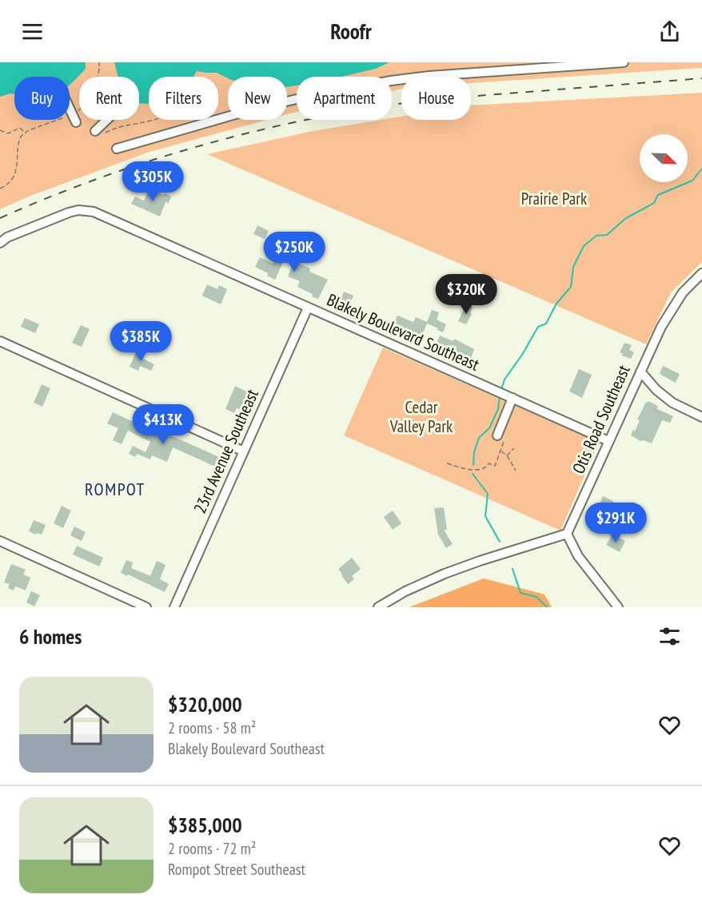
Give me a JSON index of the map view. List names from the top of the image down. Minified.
{"streets":{"street":["Blakely Boulevard Southeast","Otis Road Southeast","23rd Avenue Southeast"]},"crossings":[["Blakely Boulevard Southeast","Otis Road Southeast"],["Blakely Boulevard Southeast","23rd Avenue Southeast"]],"districts":["ROMPOT"],"parks":["Prairie Park","Cedar Valley Park"],"north":"bottom right","page":{"header":"Roofr","chip":["Buy","Rent","Filters","New","Apartment","House"],"price":["$305K","$250K","$320K","$385K","$413K","$291K"],"heading":"6 homes","list":[{"name":"$320,000","note":"2 rooms · 58 m² · Blakely Boulevard Southeast"},{"name":"$385,000","note":"2 rooms · 72 m² · Rompot Street Southeast"}]}}
